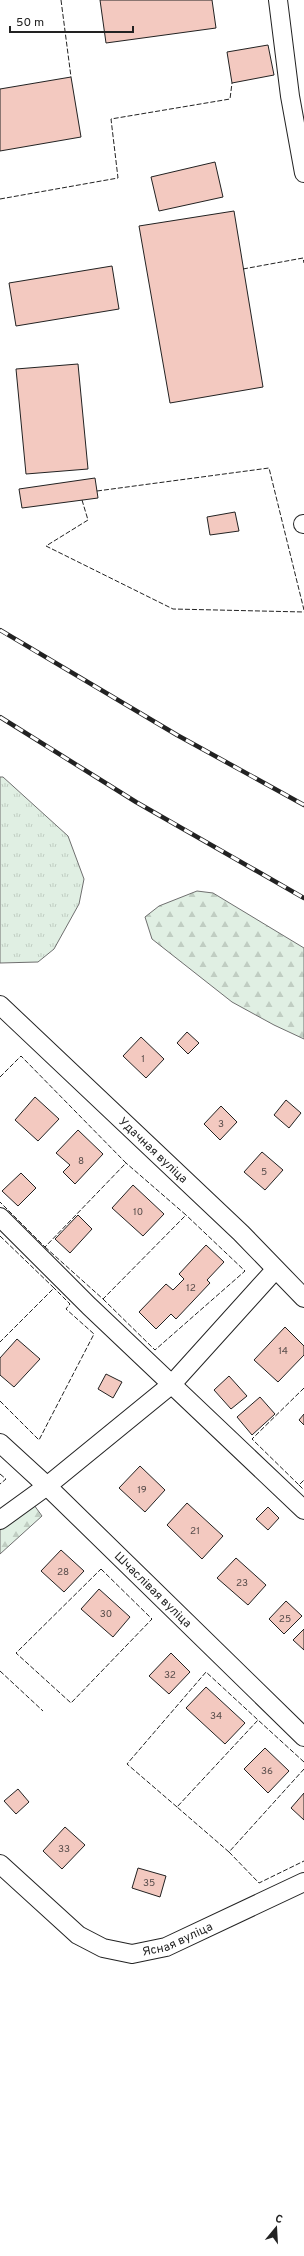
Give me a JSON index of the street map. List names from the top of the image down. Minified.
{"streets":{"street":["Удачная вуліца","Шчаслівая вуліца","Ясная вуліца"]},"house_numbers":["1","3","8","5","10","12","14","19","21","28","23","30","25","32","34","36","33","35"],"scale_bar":"50 m","north":"top"}
